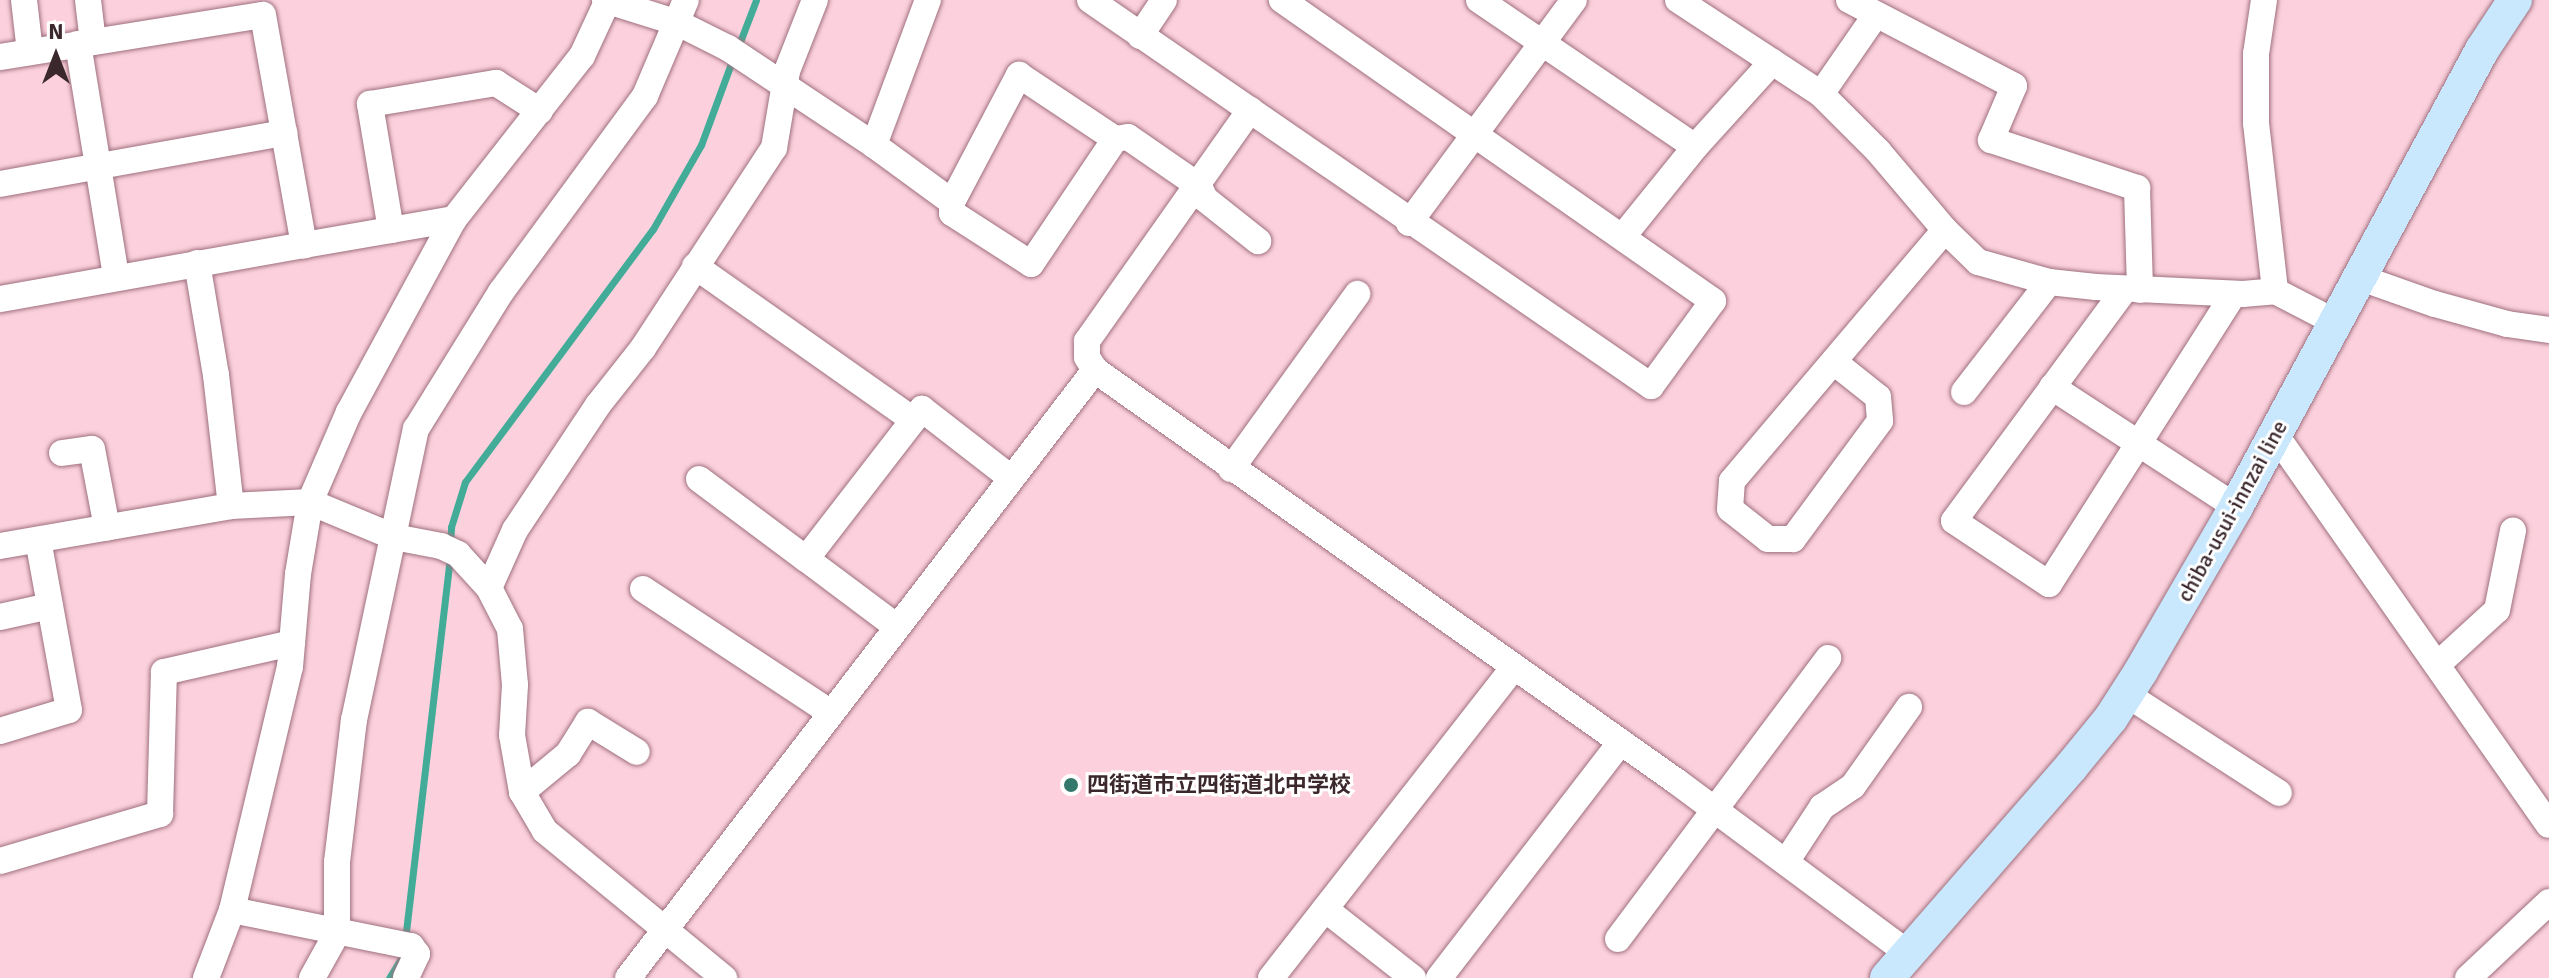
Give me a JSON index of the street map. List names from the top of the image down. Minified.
{"streets":{"main road":["chiba-usui-innzai line"]},"places":["四街道市立四街道北中学校"],"north":"top"}
